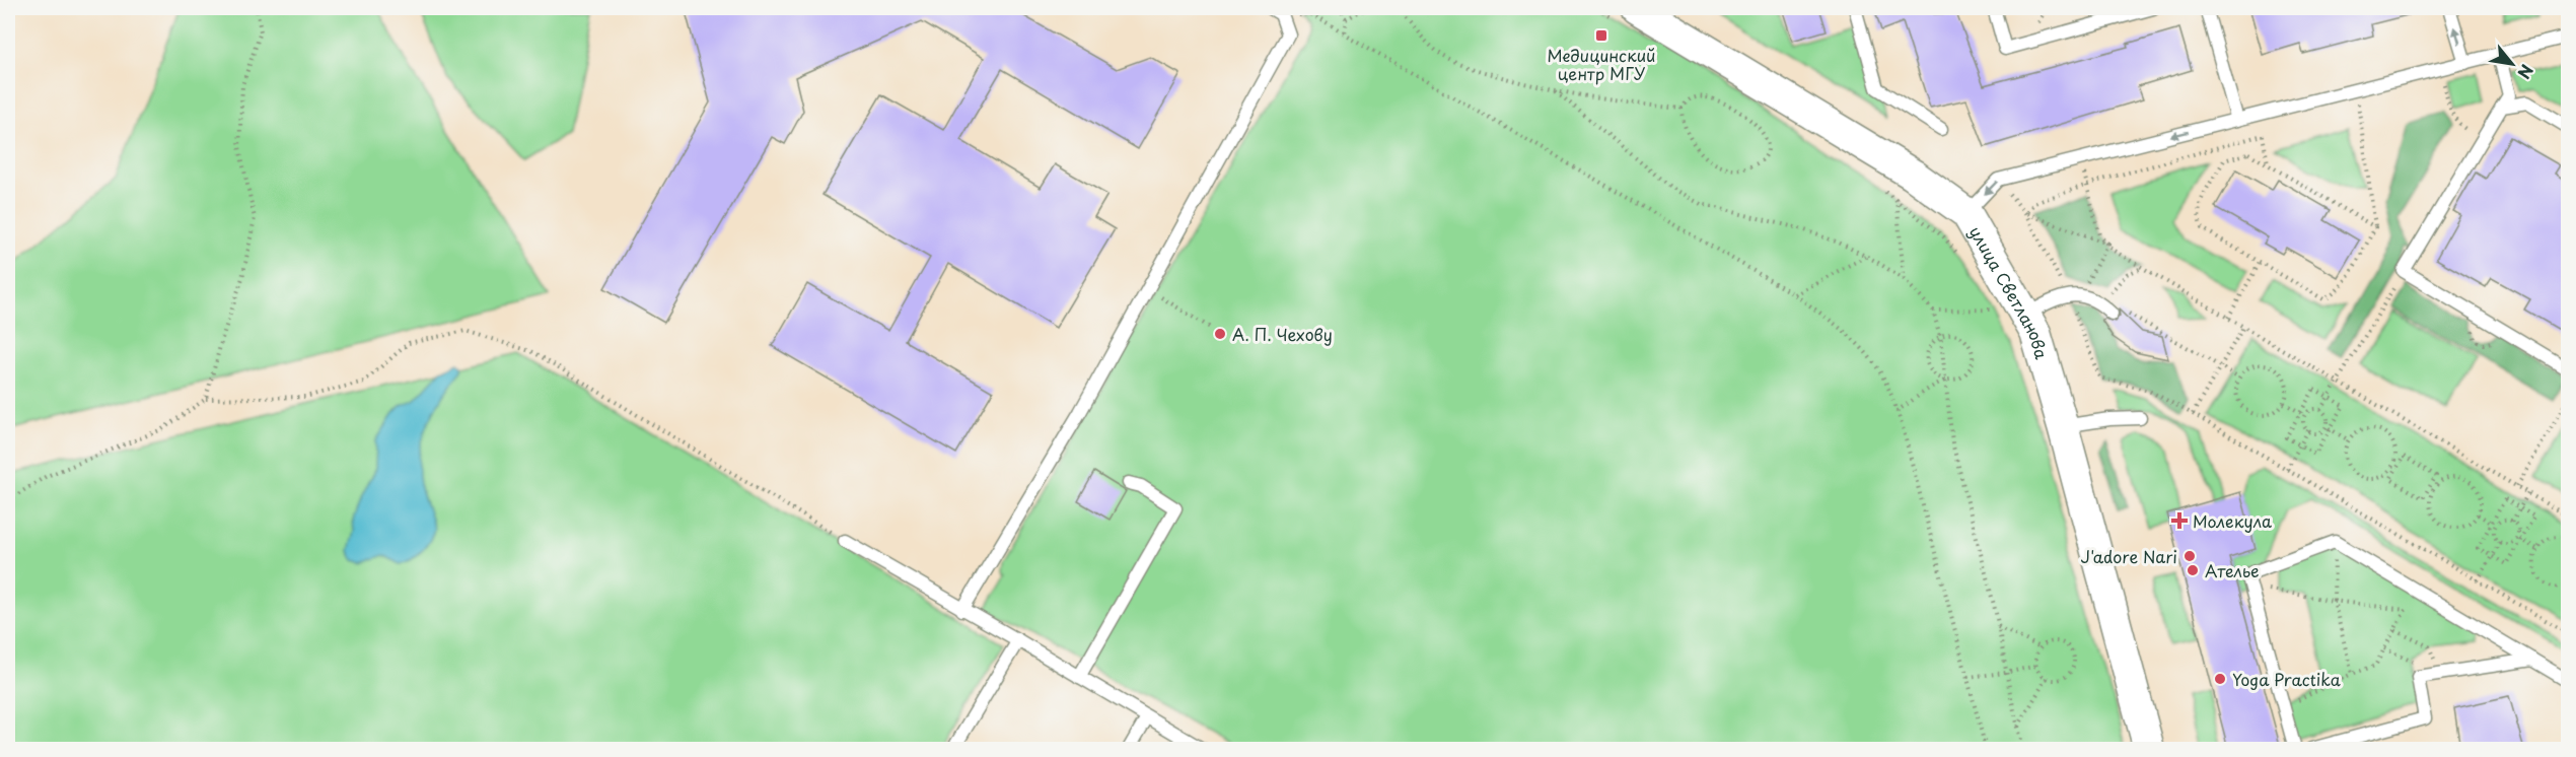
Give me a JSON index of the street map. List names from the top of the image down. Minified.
{"streets":{"street":["улица Светланова"]},"places":{"transit":["Медицинский центр МГУ"],"other":["А. П. Чехову","J'adore Nari","Ателье","Yoga Practika"],"health":["Молекула"]},"north":"bottom right"}
